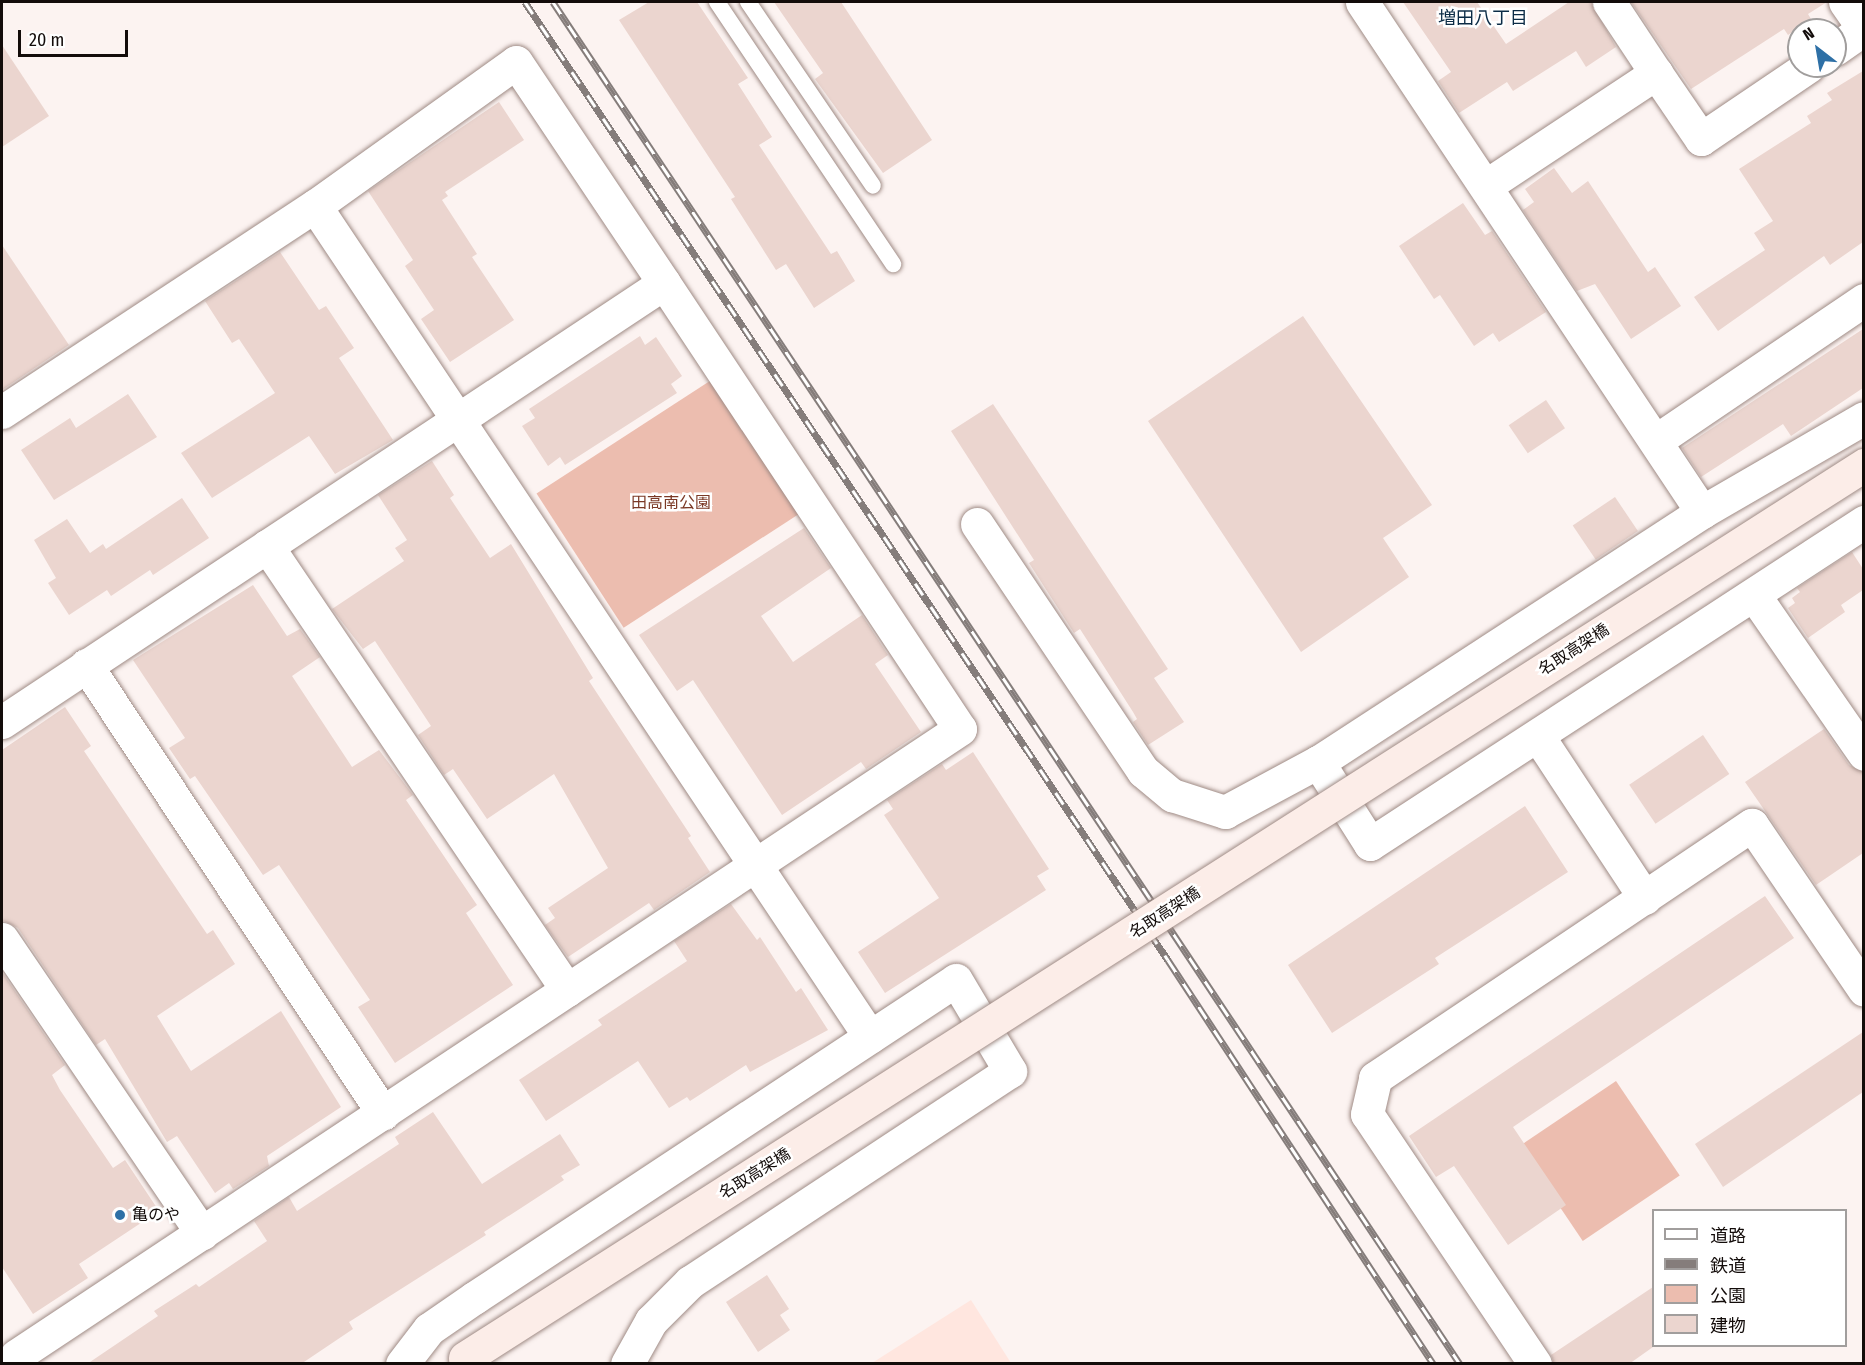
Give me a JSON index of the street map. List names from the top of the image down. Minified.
{"streets":{"main road":["名取高架橋"]},"districts":["増田八丁目"],"parks":["田高南公園"],"places":["亀のや"],"legend":["道路","鉄道","公園","建物"],"scale_bar":"20 m","north":"top left"}
